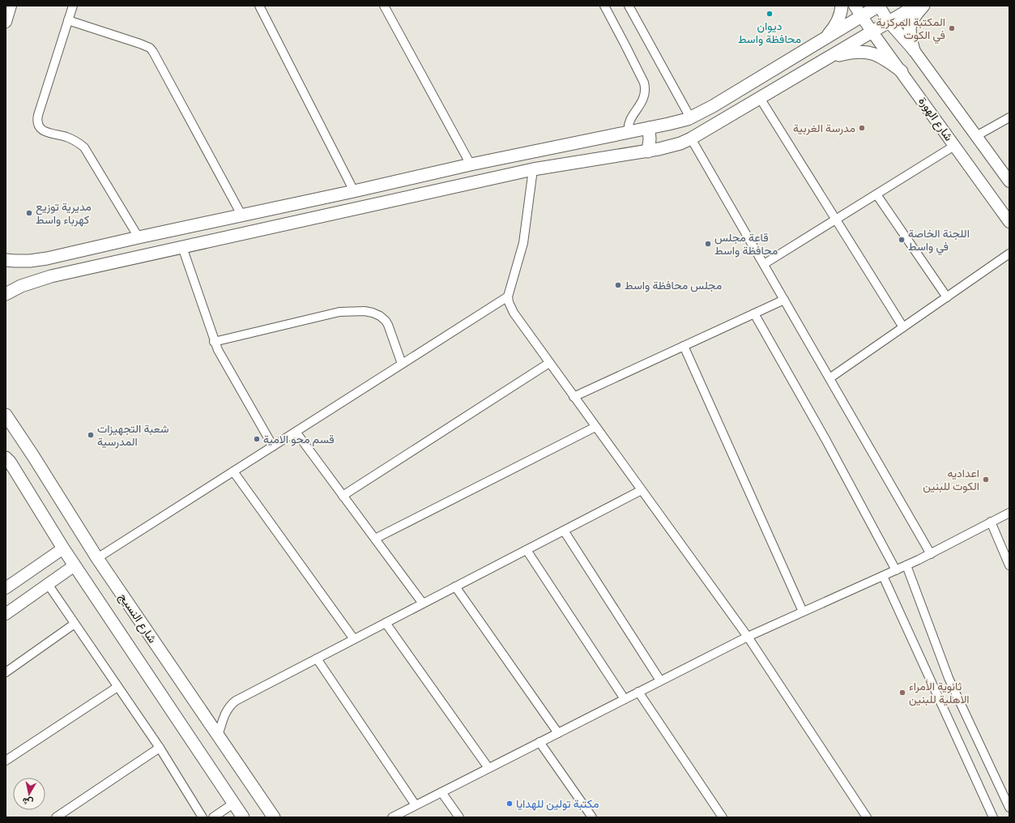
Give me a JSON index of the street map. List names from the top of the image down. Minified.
{"streets":{"main road":["شارع الهورة","شارع النسيج"]},"places":["ديوان محافظة واسط","المكتبة المركزية في الكوت","مدرسة الغربية","مديرية توزيع كهرباء واسط","اللجنة الخاصة في واسط","قاعة مجلس محافظة واسط","مجلس محافظة واسط","شعبة التجهيزات المدرسية","قسم محو الامية","اعداديه الكوت للبنين","ثانوية الأمراء الاهلية للبنين","مكتبة تولين للهدايا"],"north":"bottom"}
